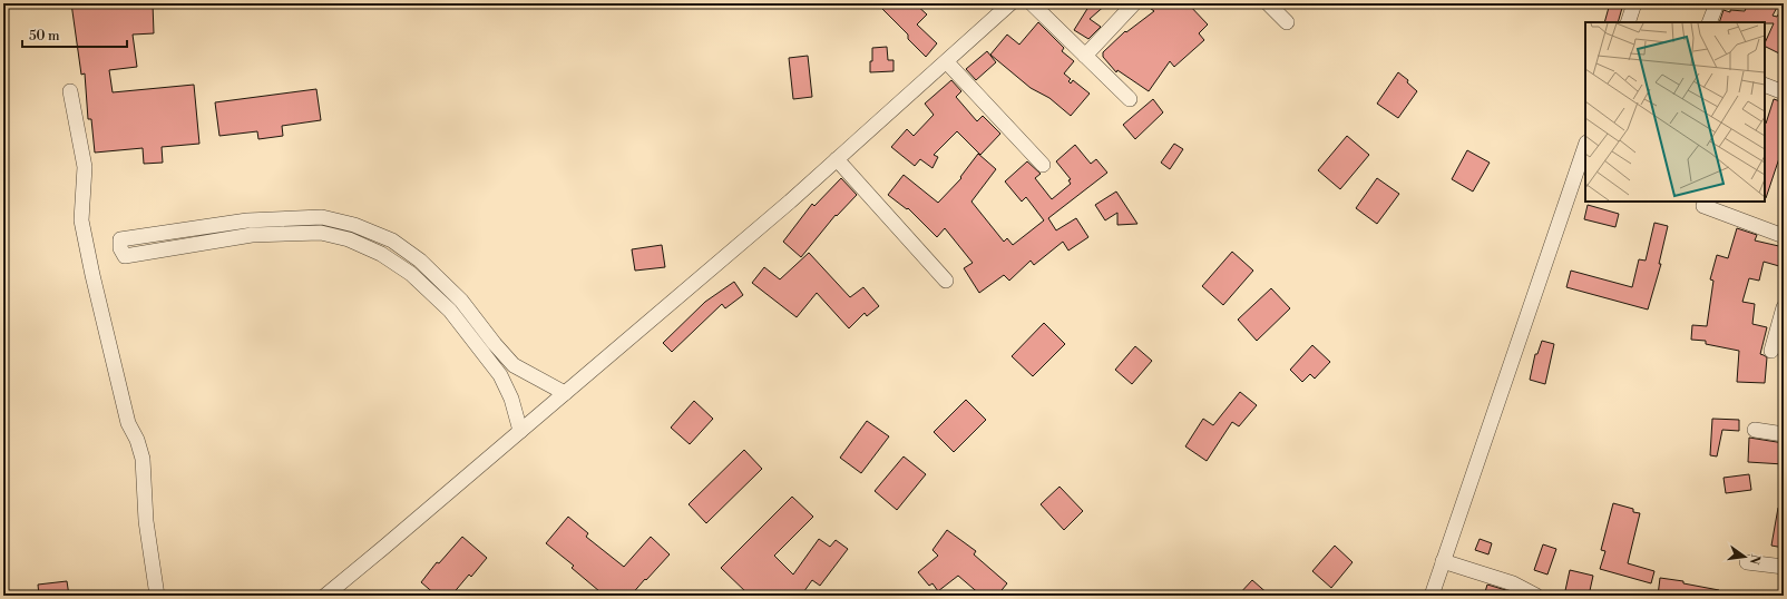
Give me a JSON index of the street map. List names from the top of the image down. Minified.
{"scale_bar":"50 m","north":"right"}
